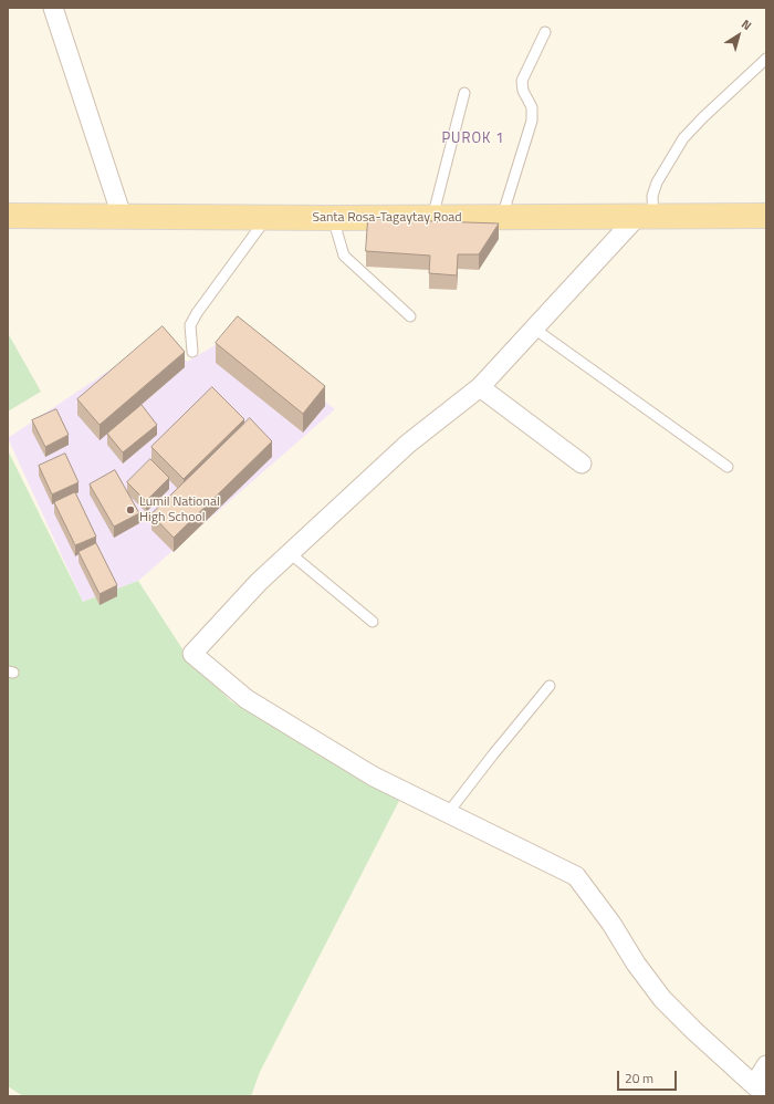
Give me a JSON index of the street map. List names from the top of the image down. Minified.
{"streets":{"main road":["Santa Rosa-Tagaytay Road"]},"districts":["PUROK 1"],"places":["Lumil National High School"],"scale_bar":"20 m","north":"top right"}
